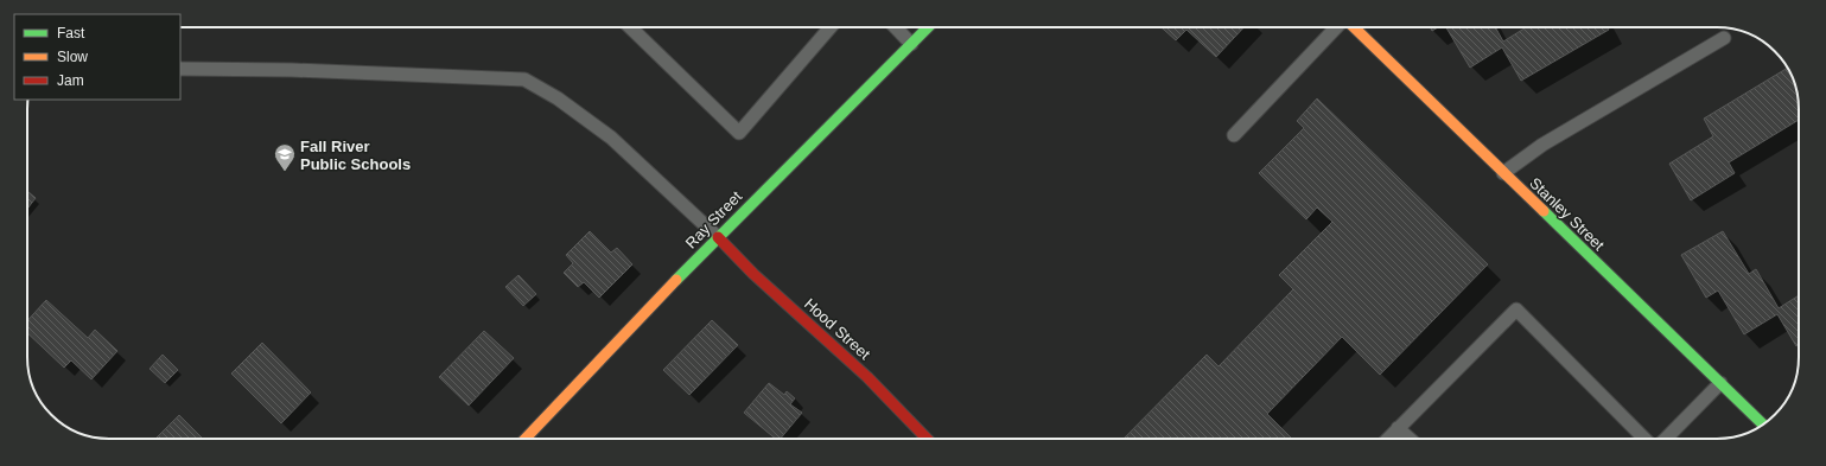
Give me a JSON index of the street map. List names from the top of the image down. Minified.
{"streets":{"street":["Stanley Street","Ray Street","Hood Street"]},"crossings":[["Ray Street","Hood Street"]],"places":{"school or university":["Fall River Public Schools"]},"legend":["Fast","Slow","Jam"]}
